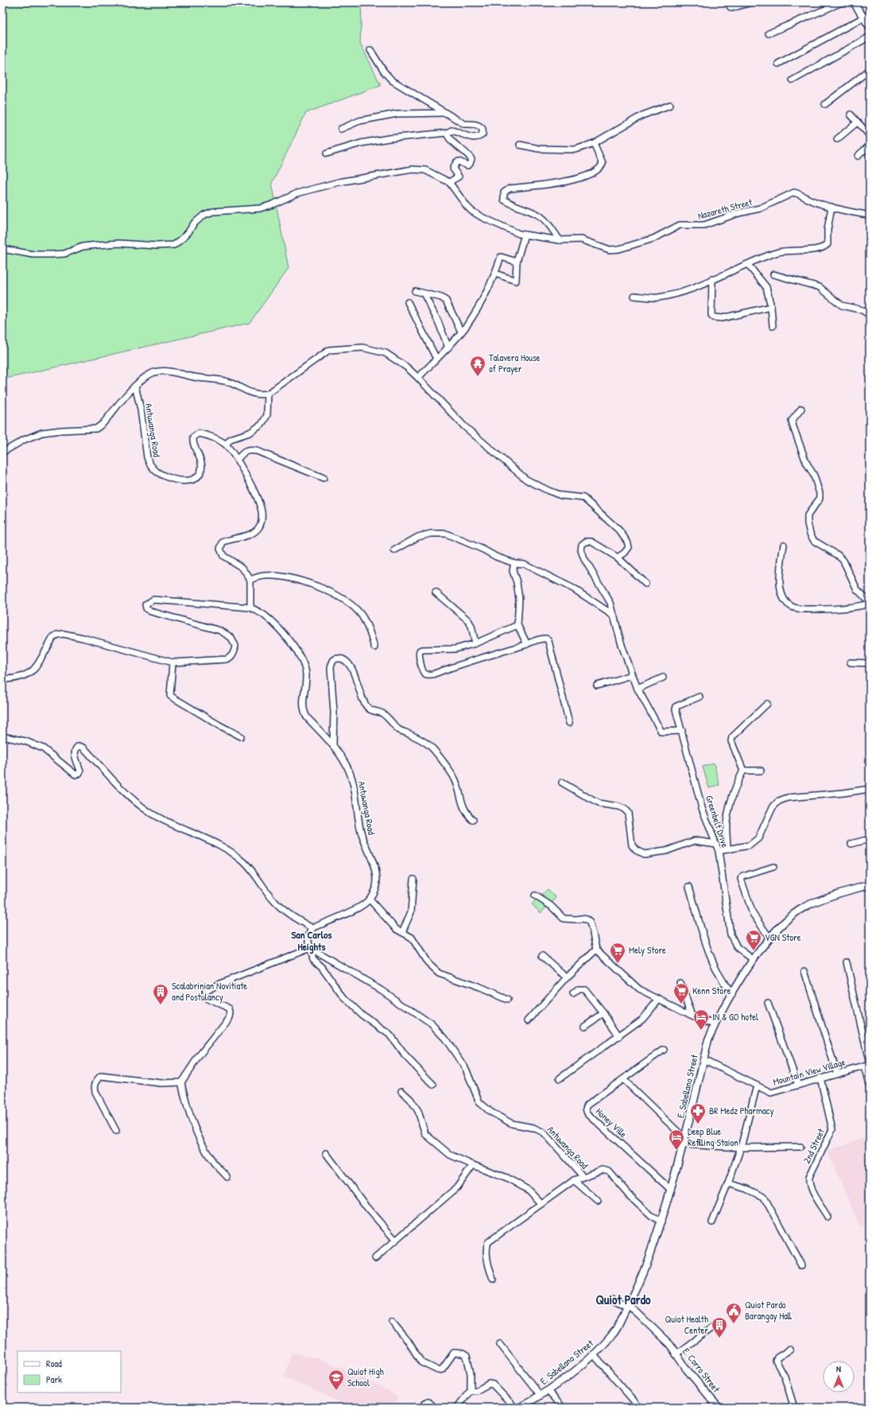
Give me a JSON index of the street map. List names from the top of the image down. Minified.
{"streets":{"street":["Nazareth Street","Antuwanga Road","Greenbelt Drive","Mountain View Village","E. Sabellano Street","Honey Ville","2nd Street","E. Corro Street"]},"crossings":[["Antuwanga Road","E. Sabellano Street"],["Greenbelt Drive","E. Sabellano Street"],["Mountain View Village","E. Sabellano Street"],["Mountain View Village","2nd Street"],["E. Sabellano Street","Honey Ville"],["E. Sabellano Street","E. Corro Street"]],"districts":["San Carlos Heights","Quiot Pardo"],"places":{"temple":["Talavera House of Prayer"],"supermarket":["VGN Store","Mely Store","Kenn Store"],"building":["Scalabrinian Novitiate and Postulancy","Quiot Health Center"],"hotel":["IN & GO hotel","Deep Blue Refilling Staion"],"pharmacy":["BR Medz Pharmacy"],"public building":["Quiot Pardo Barangay Hall"],"school or university":["Quiot High School"]},"legend":["Road","Park"],"north":"top"}
